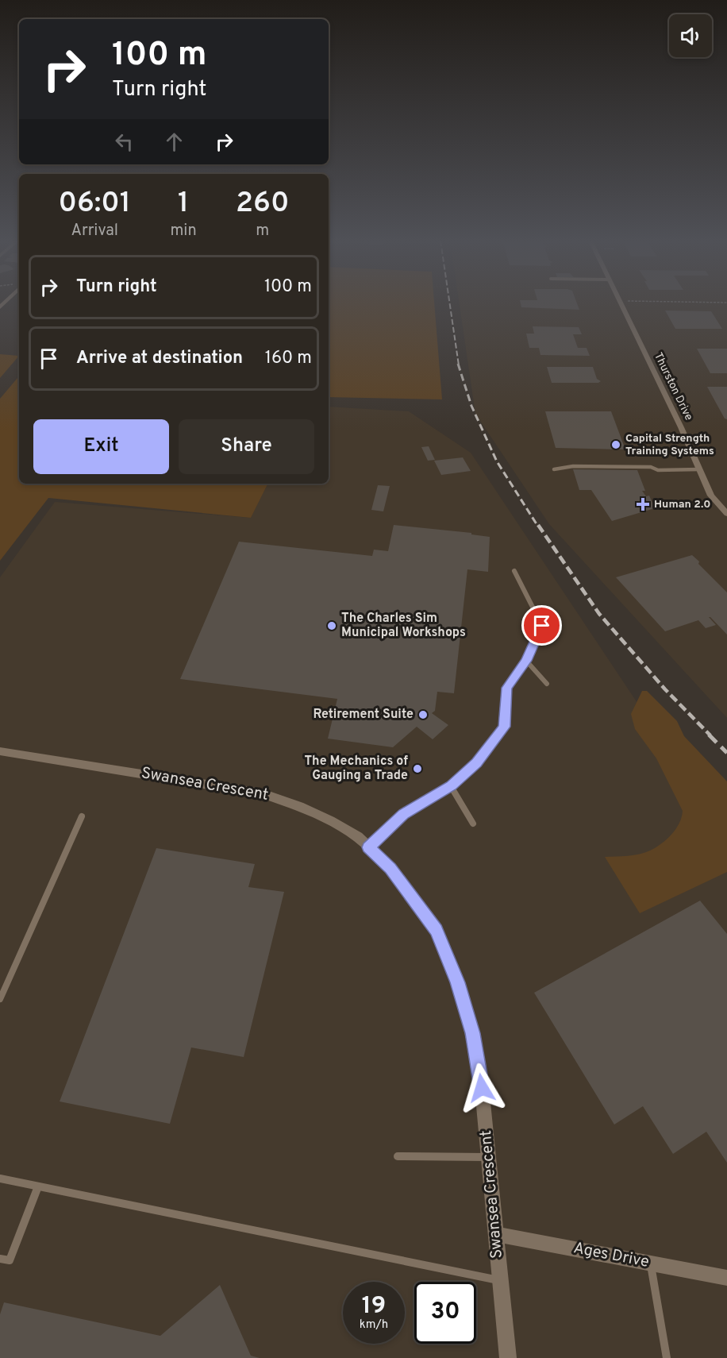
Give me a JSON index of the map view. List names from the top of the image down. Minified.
{"streets":{"street":["Thurston Drive","Swansea Crescent","Ages Drive"]},"crossings":[["Swansea Crescent","Ages Drive"]],"places":{"other":["Capital Strength Training Systems","The Charles Sim Municipal Workshops","Retirement Suite","The Mechanics of Gauging a Trade"],"health":["Human 2.0"]},"page":{"turn":["100 m","Turn right"],"eta":["06:01","Arrival","1","min","260","m"],"list":[{"name":"Turn right","value":"100 m"},{"name":"Arrive at destination","value":"160 m"}],"buttons":["Exit","Share"],"speed":"19 km/h","limit":"30"}}
